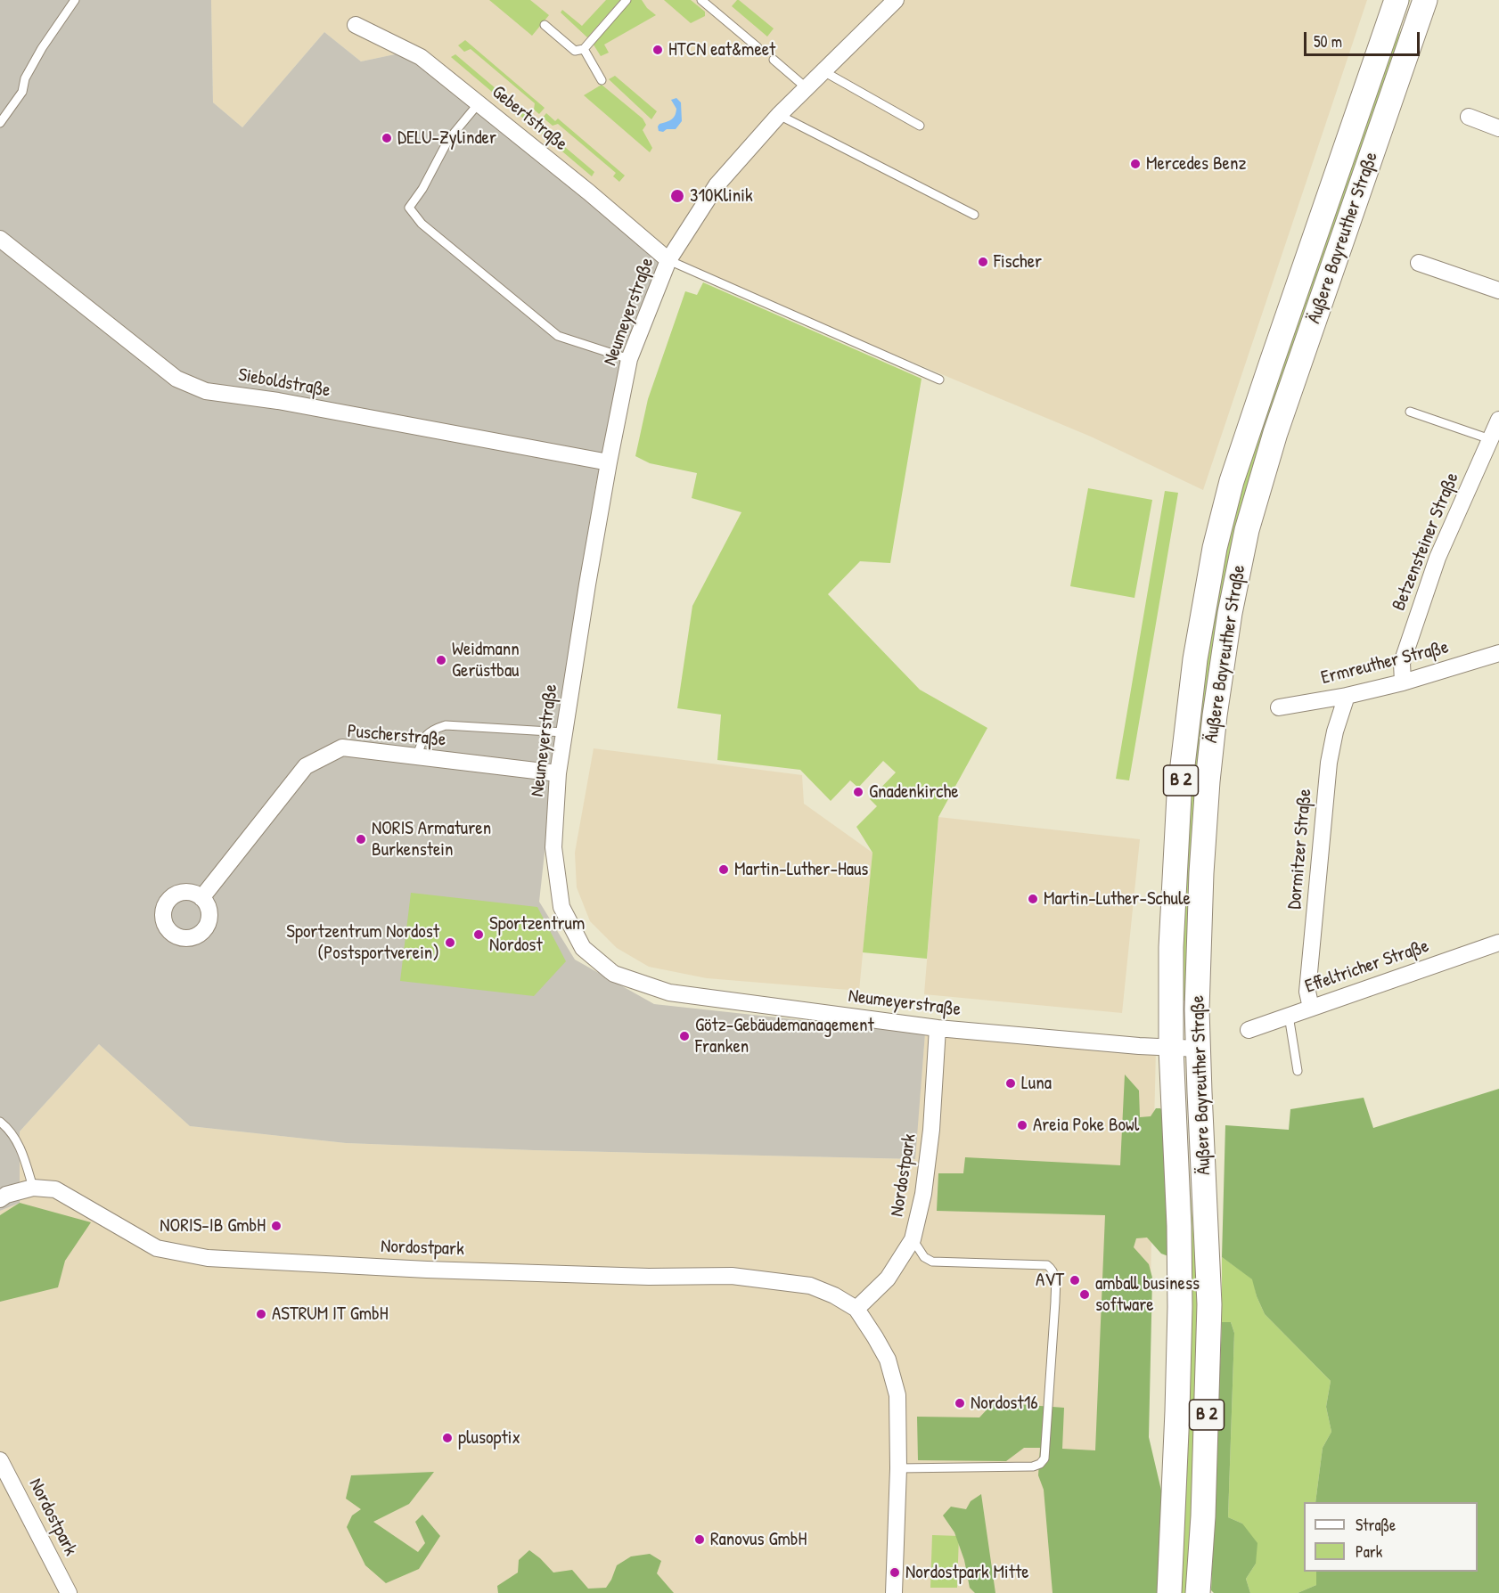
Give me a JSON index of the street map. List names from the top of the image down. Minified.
{"streets":{"main road":["Äußere Bayreuther Straße","B 2"],"street":["Gebertstraße","Neumeyerstraße","Sieboldstraße","Betzensteiner Straße","Ermreuther Straße","Puscherstraße","Dormitzer Straße","Effeltricher Straße","Nordostpark"]},"crossings":[["Gebertstraße","Neumeyerstraße"],["Äußere Bayreuther Straße","Neumeyerstraße"],["Neumeyerstraße","Sieboldstraße"],["Neumeyerstraße","Puscherstraße"],["Neumeyerstraße","Nordostpark"],["Betzensteiner Straße","Ermreuther Straße"],["Ermreuther Straße","Dormitzer Straße"],["Dormitzer Straße","Effeltricher Straße"]],"places":["HTCN eat&meet","DELU-Zylinder","Mercedes Benz","310Klinik","Fischer","Weidmann Gerüstbau","Gnadenkirche","NORIS Armaturen Burkenstein","Martin-Luther-Haus","Martin-Luther-Schule","Sportzentrum Nordost","Sportzentrum Nordost (Postsportverein)","Götz-Gebäudemanagement Franken","Luna","Areia Poke Bowl","NORIS-IB GmbH","AVT","amball business software","ASTRUM IT GmbH","Nordost16","plusoptix","Ranovus GmbH","Nordostpark Mitte"],"legend":["Straße","Park"],"scale_bar":"50 m"}
